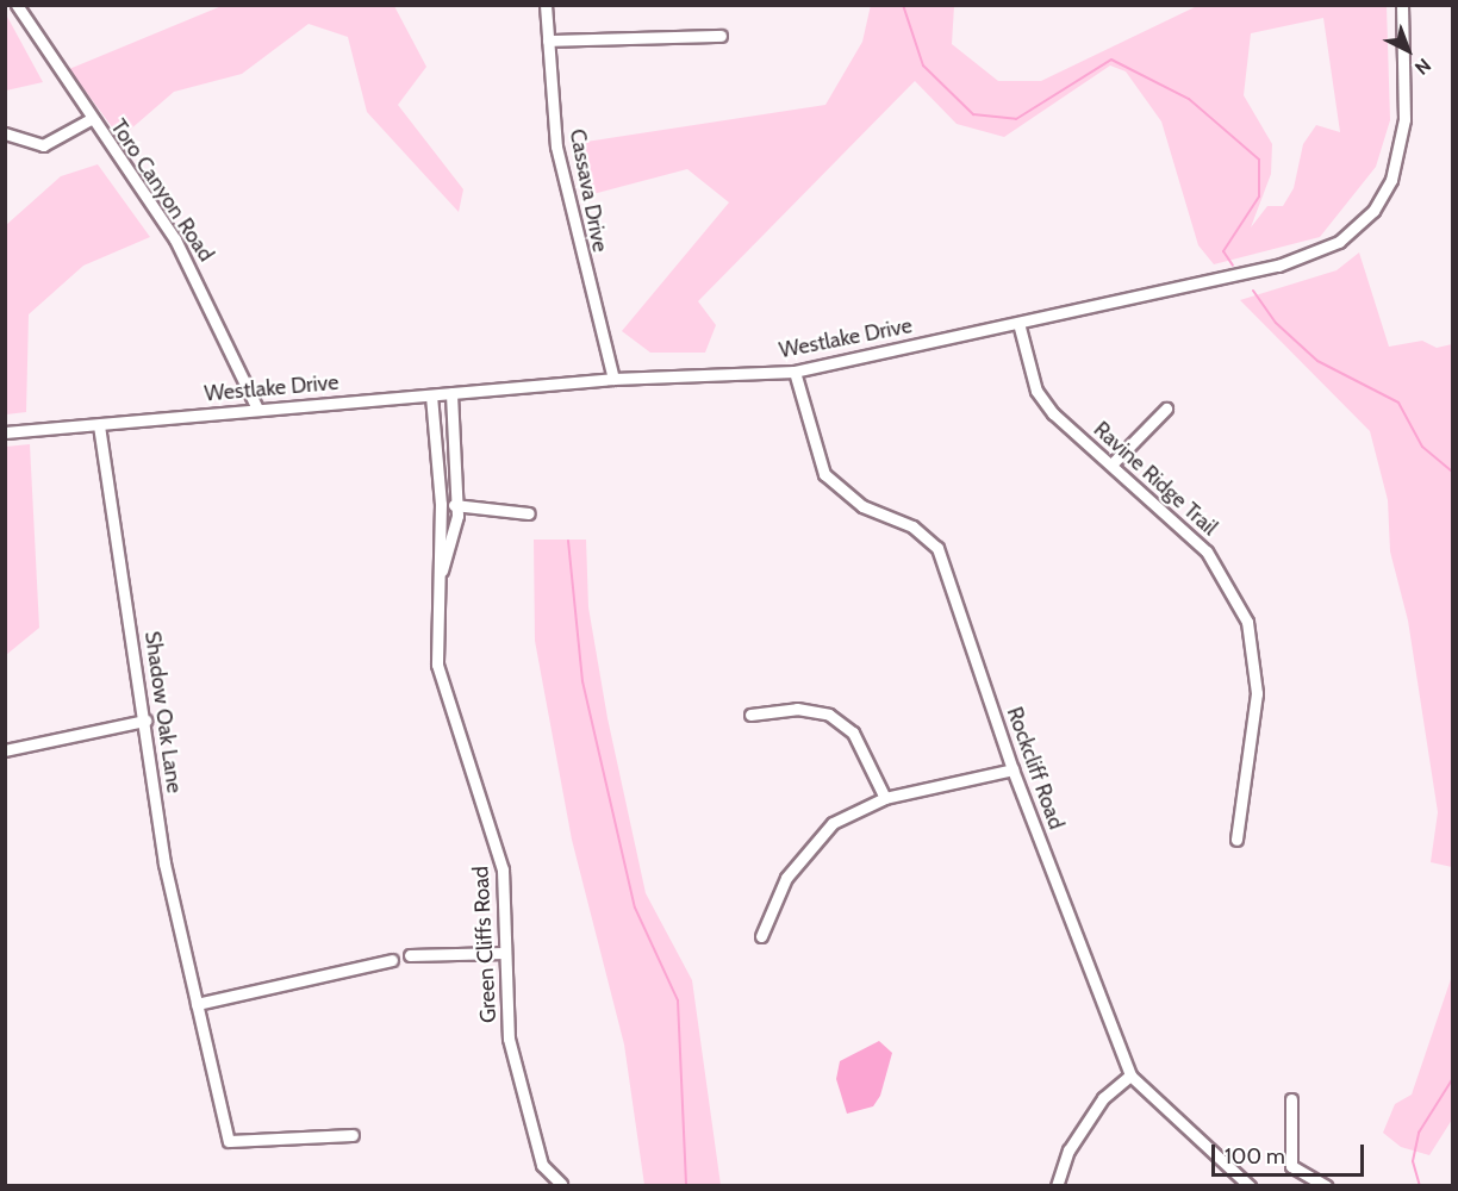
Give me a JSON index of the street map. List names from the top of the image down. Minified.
{"streets":{"street":["Toro Canyon Road","Cassava Drive","Westlake Drive","Ravine Ridge Trail","Shadow Oak Lane","Rockcliff Road","Green Cliffs Road"]},"crossings":[["Toro Canyon Road","Westlake Drive"],["Cassava Drive","Westlake Drive"],["Westlake Drive","Ravine Ridge Trail"],["Westlake Drive","Shadow Oak Lane"],["Westlake Drive","Rockcliff Road"],["Westlake Drive","Green Cliffs Road"]],"scale_bar":"100 m","north":"bottom right"}
